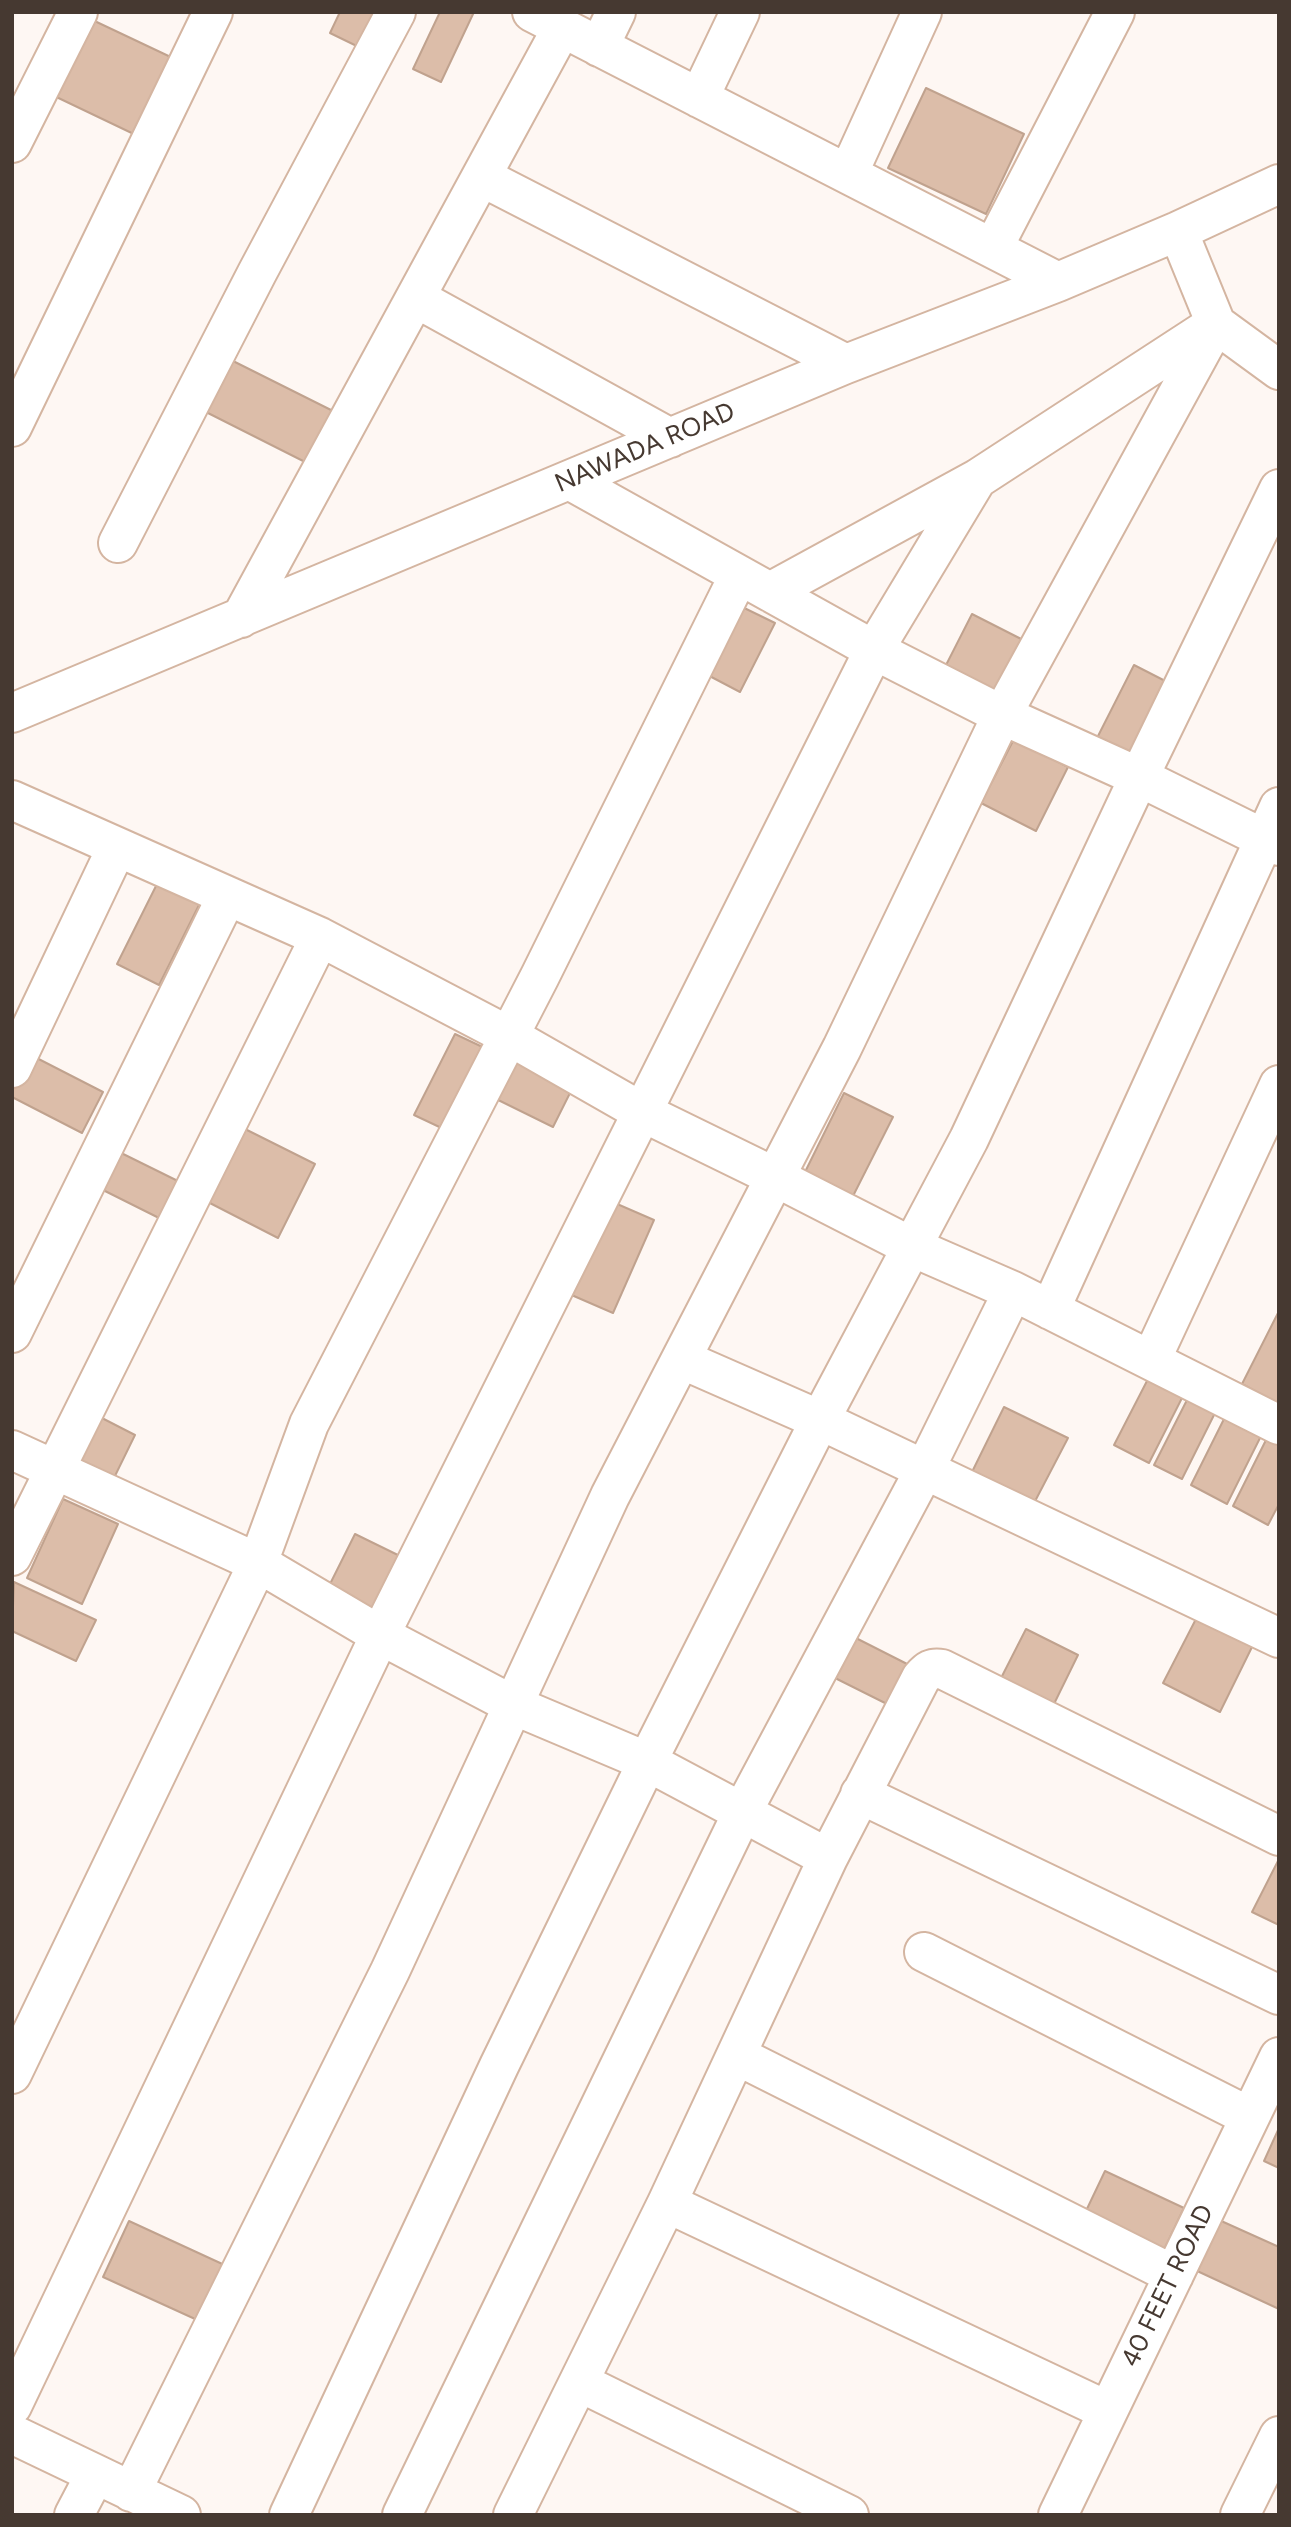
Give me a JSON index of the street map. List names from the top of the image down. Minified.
{"streets":{"street":["NAWADA ROAD","40 FEET ROAD"]}}
